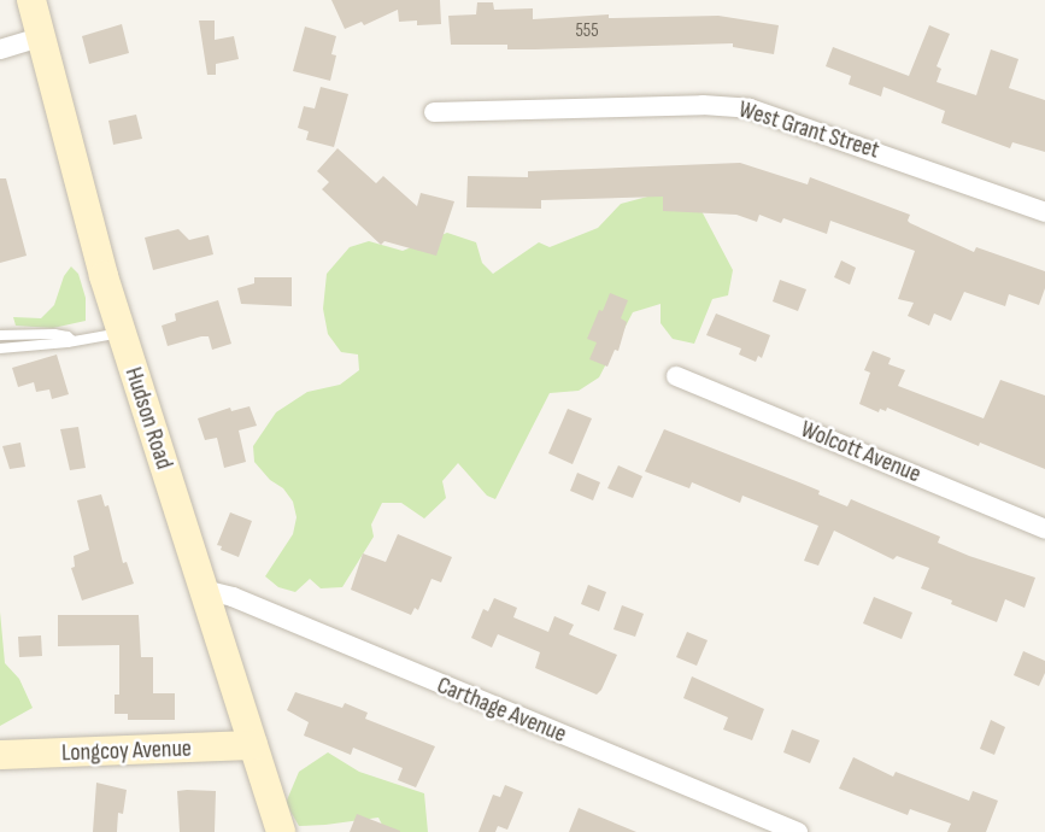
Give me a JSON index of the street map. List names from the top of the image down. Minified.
{"streets":{"street":["West Grant Street","Hudson Road","Wolcott Avenue","Carthage Avenue","Longcoy Avenue"]},"crossings":[["Hudson Road","Carthage Avenue"],["Hudson Road","Longcoy Avenue"]],"house_numbers":["555"]}
